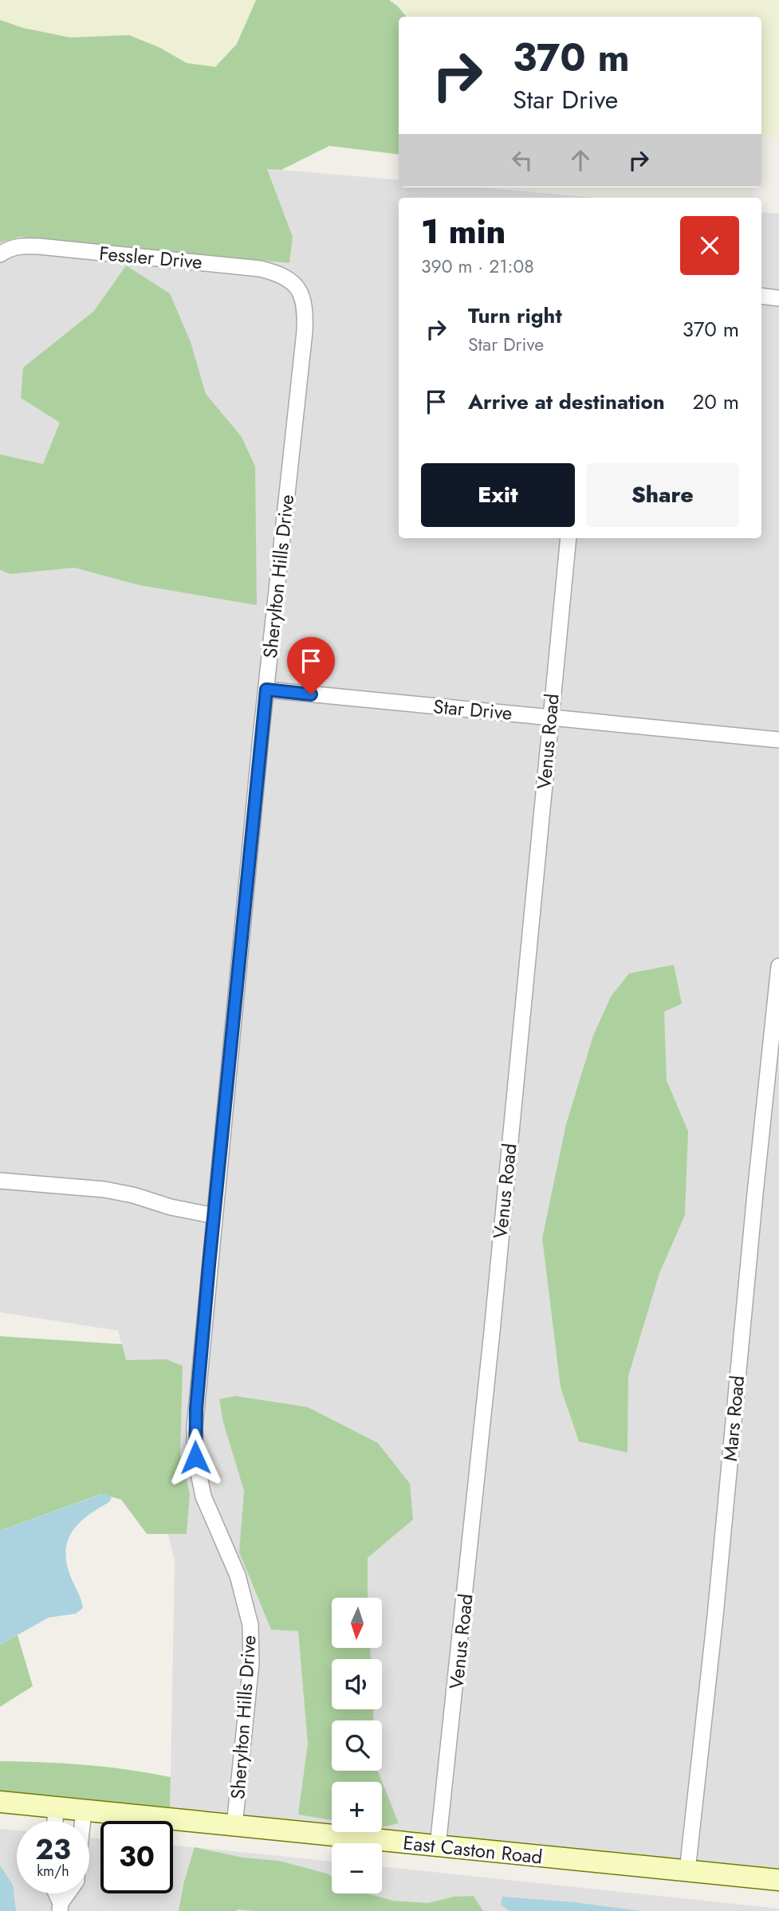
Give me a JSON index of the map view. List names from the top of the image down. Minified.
{"streets":{"street":["Fessler Drive","Sherylton Hills Drive","Star Drive","Venus Road","Mars Road","East Caston Road"]},"crossings":[["Fessler Drive","Sherylton Hills Drive"],["Sherylton Hills Drive","Star Drive"],["Sherylton Hills Drive","East Caston Road"],["Star Drive","Venus Road"],["Venus Road","East Caston Road"],["Mars Road","East Caston Road"]],"north":"bottom","page":{"turn":["370 m","Star Drive"],"heading":["1 min","390 m · 21:08"],"list":[{"name":"Turn right","note":"Star Drive","value":"370 m"},{"name":"Arrive at destination","value":"20 m"}],"buttons":["Exit","Share"],"map_buttons":["+","−"],"speed":"23 km/h","limit":"30"}}
